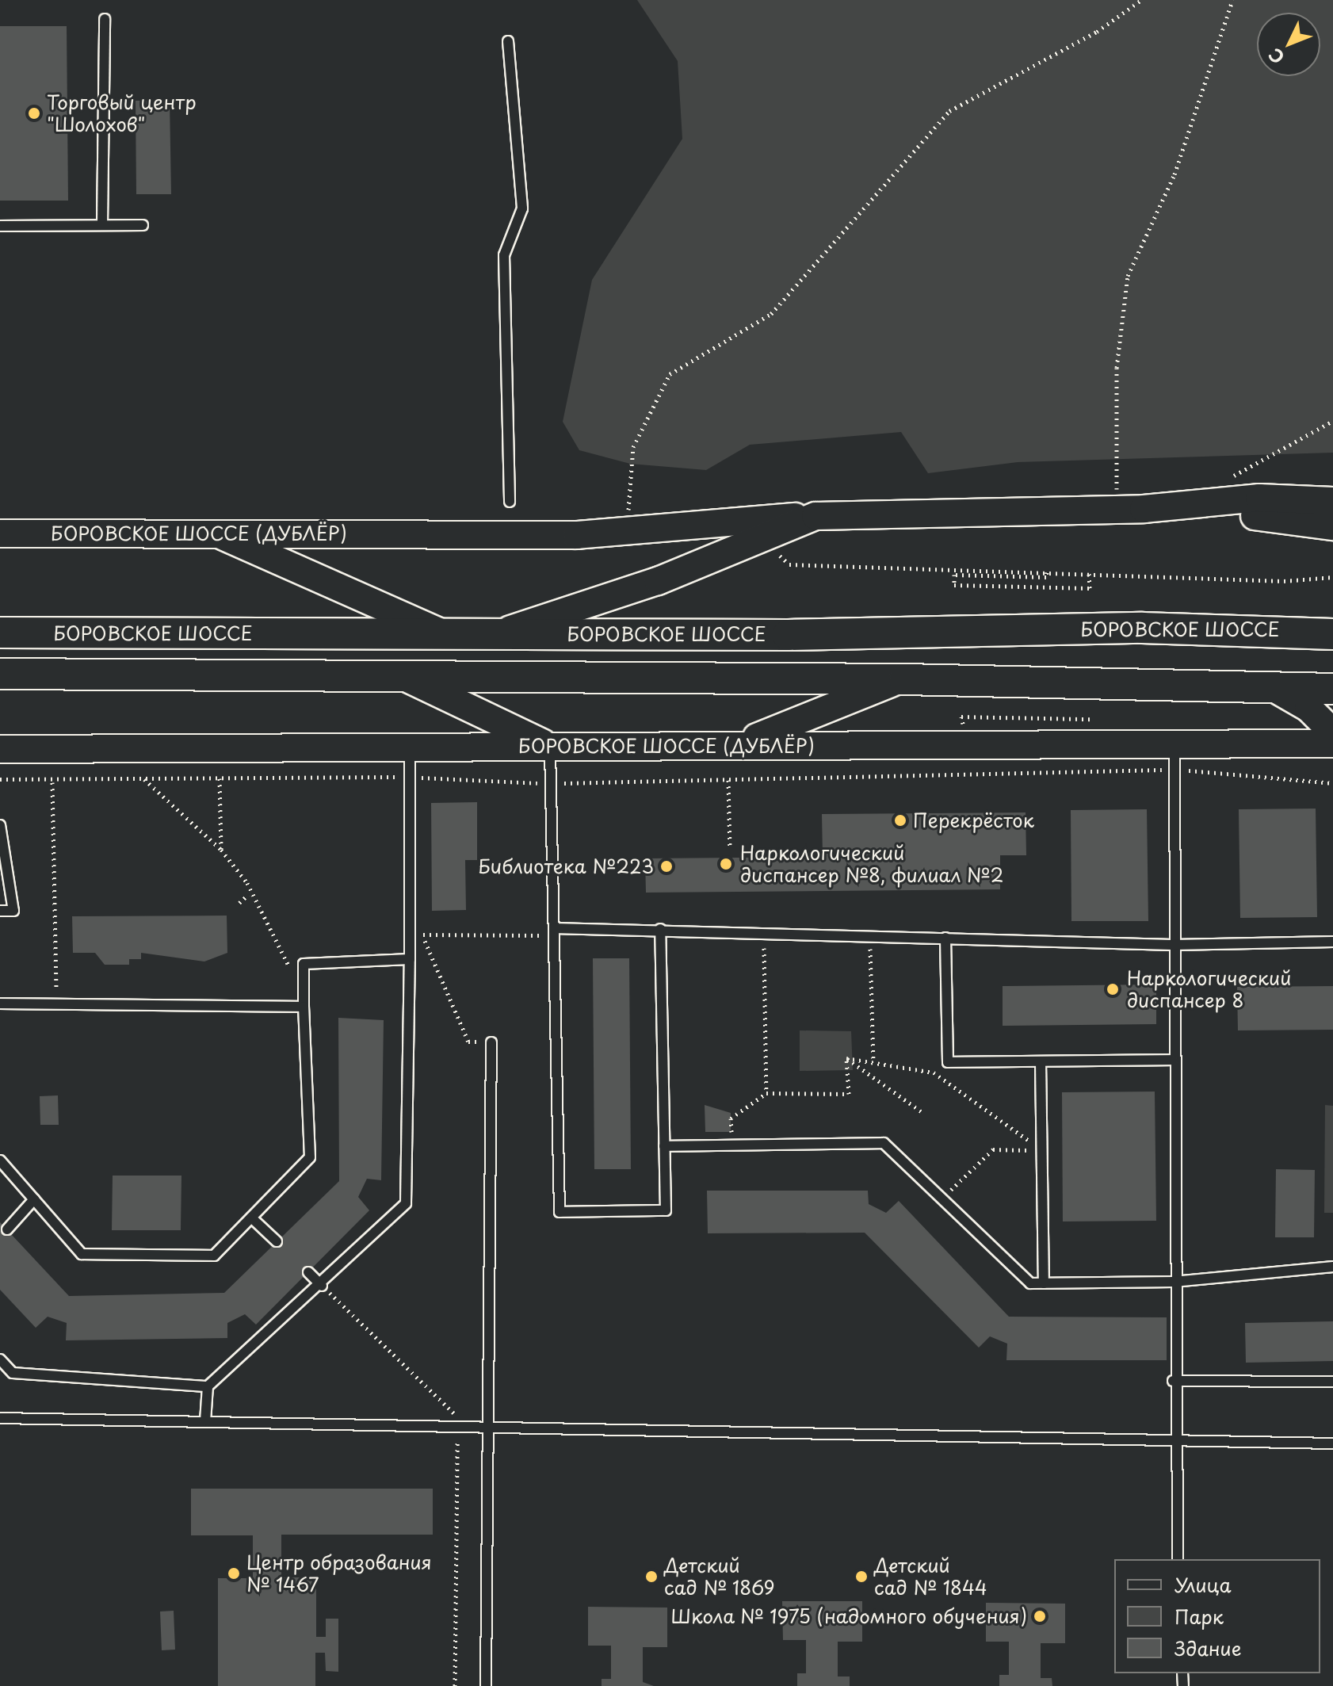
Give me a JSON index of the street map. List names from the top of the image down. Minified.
{"streets":{"main road":["БОРОВСКОЕ ШОССЕ"],"street":["БОРОВСКОЕ ШОССЕ (ДУБЛЁР)"]},"places":["Торговый центр \"Шолохов\"","Перекрёсток","Наркологический диспансер №8, филиал №2","Библиотека №223","Наркологический диспансер 8","Центр образования № 1467","Детский сад № 1869","Детский сад № 1844","Школа № 1975 (надомного обучения)"],"legend":["Улица","Парк","Здание"],"north":"bottom left"}
